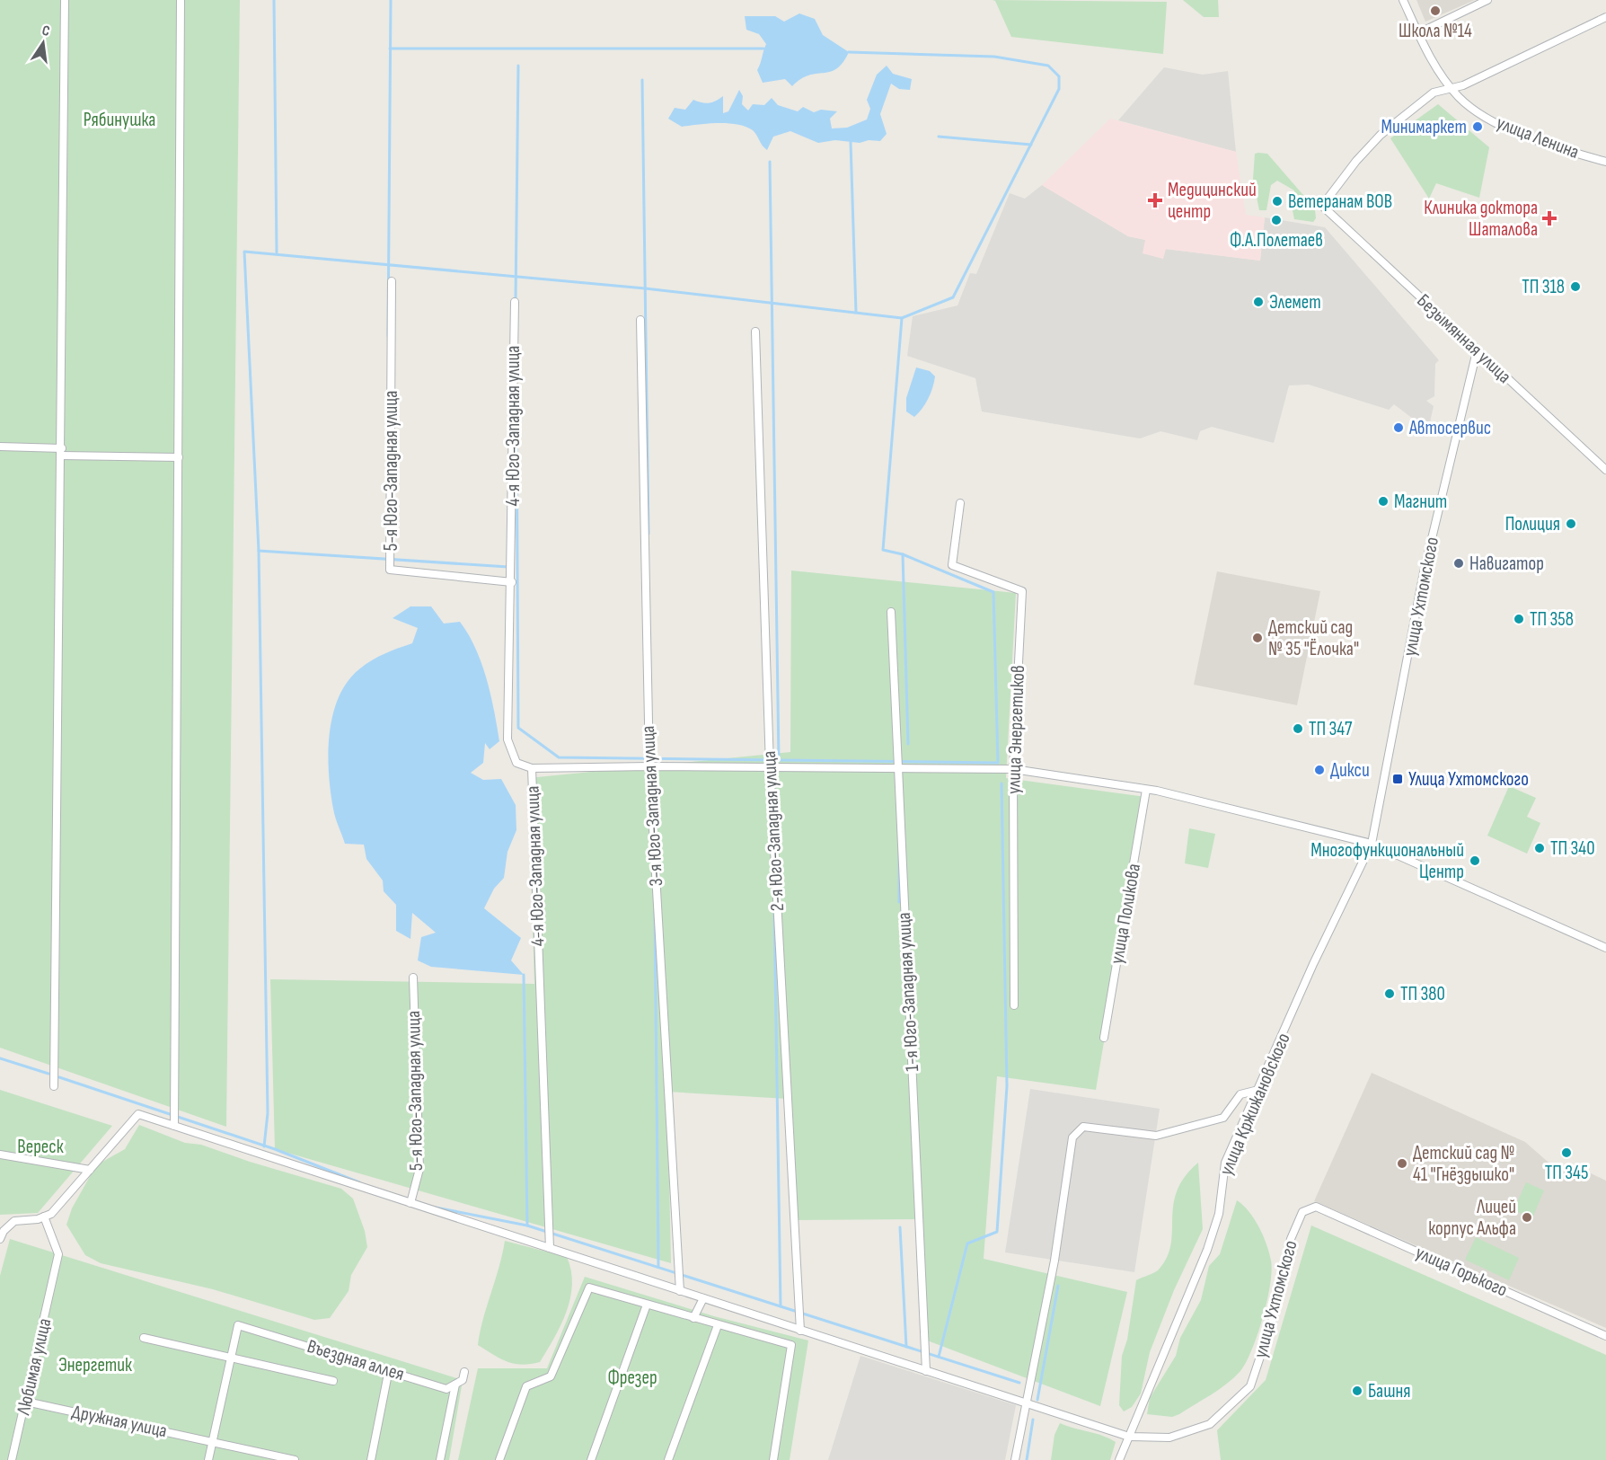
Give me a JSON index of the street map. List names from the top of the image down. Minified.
{"streets":{"street":["улица Ленина","Безымянная улица","4-я Юго-Западная улица","5-я Юго-Западная улица","улица Ухтомского","улица Энергетиков","3-я Юго-Западная улица","2-я Юго-Западная улица","улица Поликова","1-я Юго-Западная улица","улица Кржижановского","улица Горького","Въездная аллея","Любимая улица","Дружная улица"]},"crossings":[["улица Ленина","Безымянная улица"],["Безымянная улица","улица Ухтомского"],["4-я Юго-Западная улица","5-я Юго-Западная улица"],["4-я Юго-Западная улица","улица Ухтомского"],["5-я Юго-Западная улица","улица Ухтомского"],["улица Ухтомского","3-я Юго-Западная улица"],["улица Ухтомского","2-я Юго-Западная улица"],["улица Ухтомского","1-я Юго-Западная улица"],["улица Ухтомского","улица Кржижановского"],["улица Ухтомского","улица Горького"],["Любимая улица","Дружная улица"]],"parks":["Рябинушка","Вереск","Энергетик","Фрезер"],"places":{"other":["Школа №14","Минимаркет","Ветеранам ВОВ","Ф.А.Полетаев","ТП 318","Элемет","Автосервис","Магнит","Полиция","Навигатор","ТП 358","Детский сад № 35 \"Ёлочка\"","ТП 347","Дикси","ТП 340","Многофункциональный Центр","ТП 380","ТП 345","Детский сад № 41 \"Гнёздышко\"","Лицей корпус Альфа","Башня"],"health":["Медицинский центр","Клиника доктора Шаталова"],"transit":["Улица Ухтомского"]},"north":"top"}
